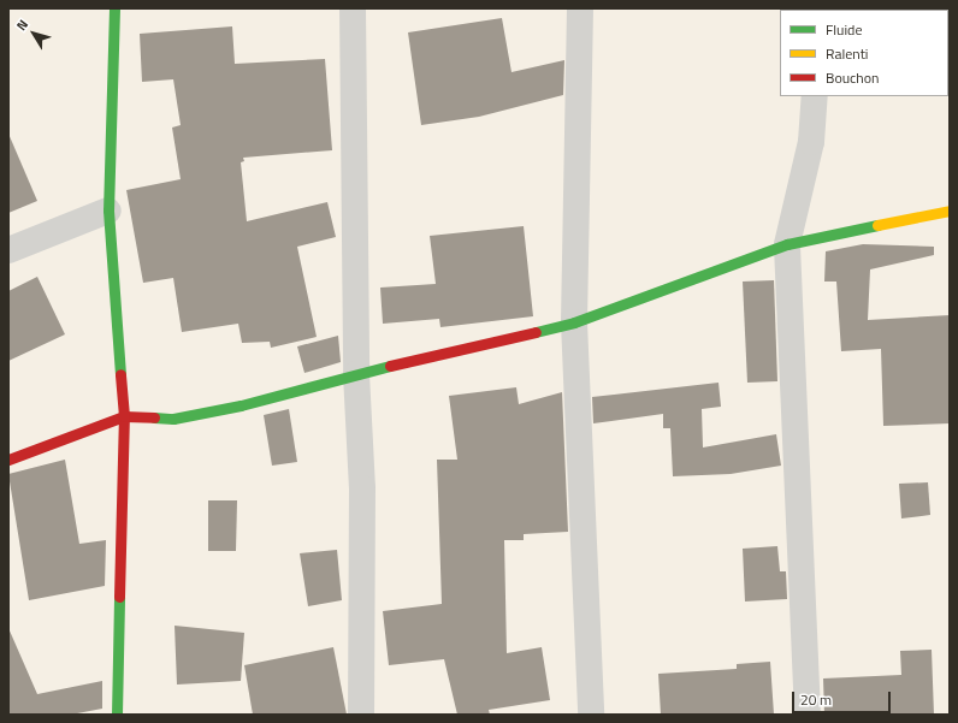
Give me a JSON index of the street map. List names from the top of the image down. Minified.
{"legend":["Fluide","Ralenti","Bouchon"],"scale_bar":"20 m","north":"top left"}
